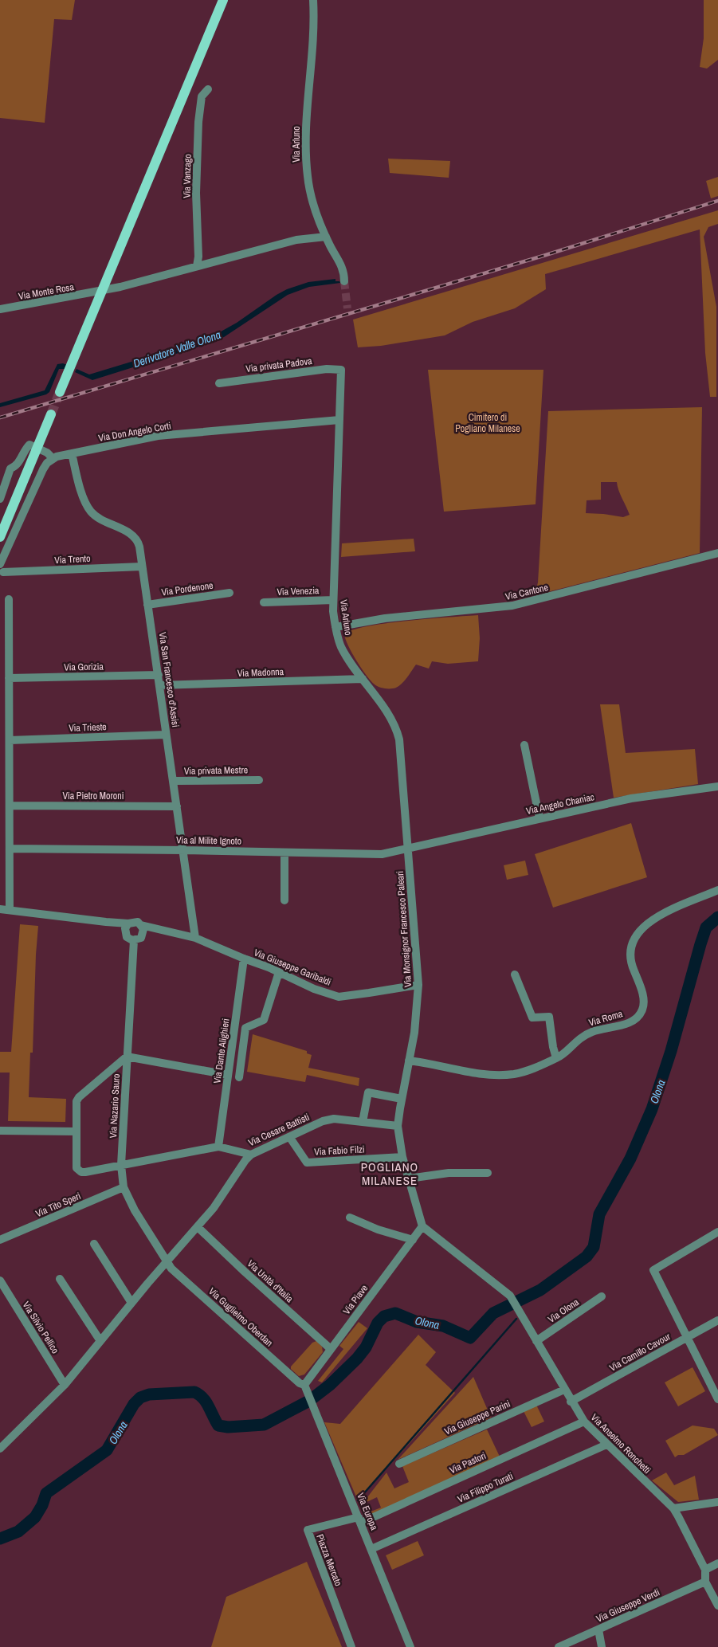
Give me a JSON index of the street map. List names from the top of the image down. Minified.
{"streets":{"street":["Via Arluno","Via Vanzago","Via Monte Rosa","Via privata Padova","Via Don Angelo Corti","Via Trento","Via Pordenone","Via Venezia","Via Cantone","Via Gorizia","Via Madonna","Via San Francesco d'Assisi","Via Trieste","Via privata Mestre","Via Pietro Moroni","Via Angelo Chaniac","Via al Milite Ignoto","Via Monsignor Francesco Paleari","Via Giuseppe Garibaldi","Via Roma","Via Dante Alighieri","Via Nazario Sauro","Via Cesare Battisti","Via Fabio Filzi","Via Tito Speri","Via Unità d'Italia","Via Piave","Via Olona","Via Guglielmo Oberdan","Via Silvio Pellico","Via Camillo Cavour","Via Giuseppe Parini","Via Anselmo Ronchetti","Via Pastori","Via Filippo Turati","Via Europa","Piazza Mercato","Via Giuseppe Verdi"]},"crossings":[["Via Arluno","Via privata Padova"],["Via Arluno","Via Don Angelo Corti"],["Via Arluno","Via Venezia"],["Via Arluno","Via Cantone"],["Via Arluno","Via Madonna"],["Via Arluno","Via Angelo Chaniac"],["Via Arluno","Via al Milite Ignoto"],["Via Arluno","Via Monsignor Francesco Paleari"],["Via Vanzago","Via Monte Rosa"],["Via Don Angelo Corti","Via San Francesco d'Assisi"],["Via Trento","Via San Francesco d'Assisi"],["Via Pordenone","Via San Francesco d'Assisi"],["Via Gorizia","Via San Francesco d'Assisi"],["Via Madonna","Via San Francesco d'Assisi"],["Via San Francesco d'Assisi","Via Trieste"],["Via San Francesco d'Assisi","Via privata Mestre"],["Via San Francesco d'Assisi","Via Pietro Moroni"],["Via San Francesco d'Assisi","Via al Milite Ignoto"],["Via San Francesco d'Assisi","Via Giuseppe Garibaldi"],["Via Angelo Chaniac","Via al Milite Ignoto"],["Via Angelo Chaniac","Via Monsignor Francesco Paleari"],["Via al Milite Ignoto","Via Monsignor Francesco Paleari"],["Via Monsignor Francesco Paleari","Via Giuseppe Garibaldi"],["Via Monsignor Francesco Paleari","Via Roma"],["Via Monsignor Francesco Paleari","Via Cesare Battisti"],["Via Monsignor Francesco Paleari","Via Fabio Filzi"],["Via Monsignor Francesco Paleari","Via Piave"],["Via Monsignor Francesco Paleari","Via Anselmo Ronchetti"],["Via Giuseppe Garibaldi","Via Dante Alighieri"],["Via Giuseppe Garibaldi","Via Nazario Sauro"],["Via Dante Alighieri","Via Cesare Battisti"],["Via Nazario Sauro","Via Cesare Battisti"],["Via Nazario Sauro","Via Tito Speri"],["Via Nazario Sauro","Via Guglielmo Oberdan"],["Via Cesare Battisti","Via Fabio Filzi"],["Via Unità d'Italia","Via Piave"],["Via Piave","Via Guglielmo Oberdan"],["Via Piave","Via Anselmo Ronchetti"],["Via Piave","Via Europa"],["Via Olona","Via Anselmo Ronchetti"],["Via Guglielmo Oberdan","Via Europa"],["Via Camillo Cavour","Via Anselmo Ronchetti"],["Via Giuseppe Parini","Via Anselmo Ronchetti"],["Via Anselmo Ronchetti","Via Pastori"],["Via Anselmo Ronchetti","Via Filippo Turati"],["Via Anselmo Ronchetti","Via Giuseppe Verdi"],["Via Pastori","Via Europa"],["Via Pastori","Piazza Mercato"],["Via Filippo Turati","Via Europa"],["Via Europa","Piazza Mercato"]],"districts":["POGLIANO MILANESE"],"water":["Derivatore Valle Olona","Olona"],"parks":["Cimitero di Pogliano Milanese"]}
